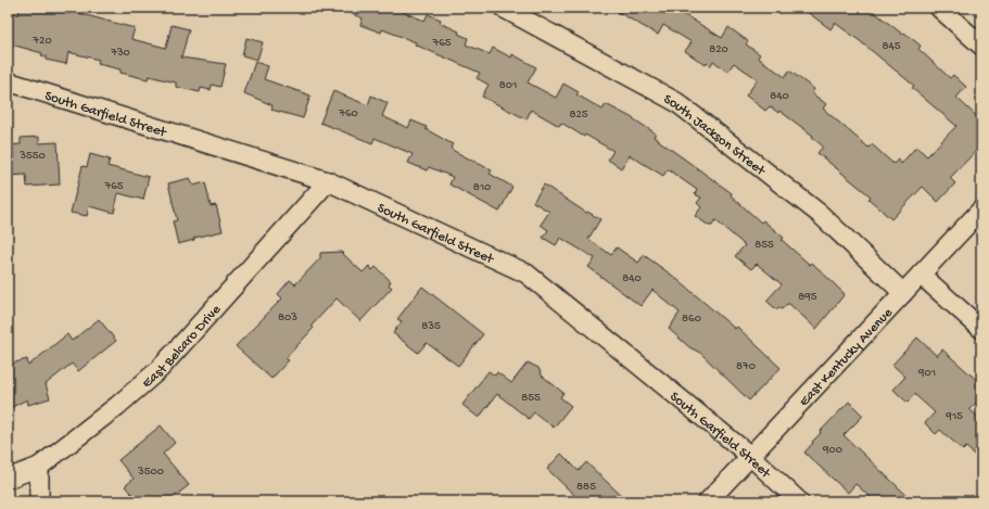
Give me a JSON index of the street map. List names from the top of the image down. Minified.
{"streets":{"street":["South Garfield Street","South Jackson Street","East Belcaro Drive","East Kentucky Avenue"]},"crossings":[["South Garfield Street","East Belcaro Drive"],["South Garfield Street","East Kentucky Avenue"],["South Jackson Street","East Kentucky Avenue"]],"house_numbers":["720","765","845","820","730","801","840","760","825","3550","765","810","855","840","895","803","860","835","870","901","855","915","900","3500","885"]}
